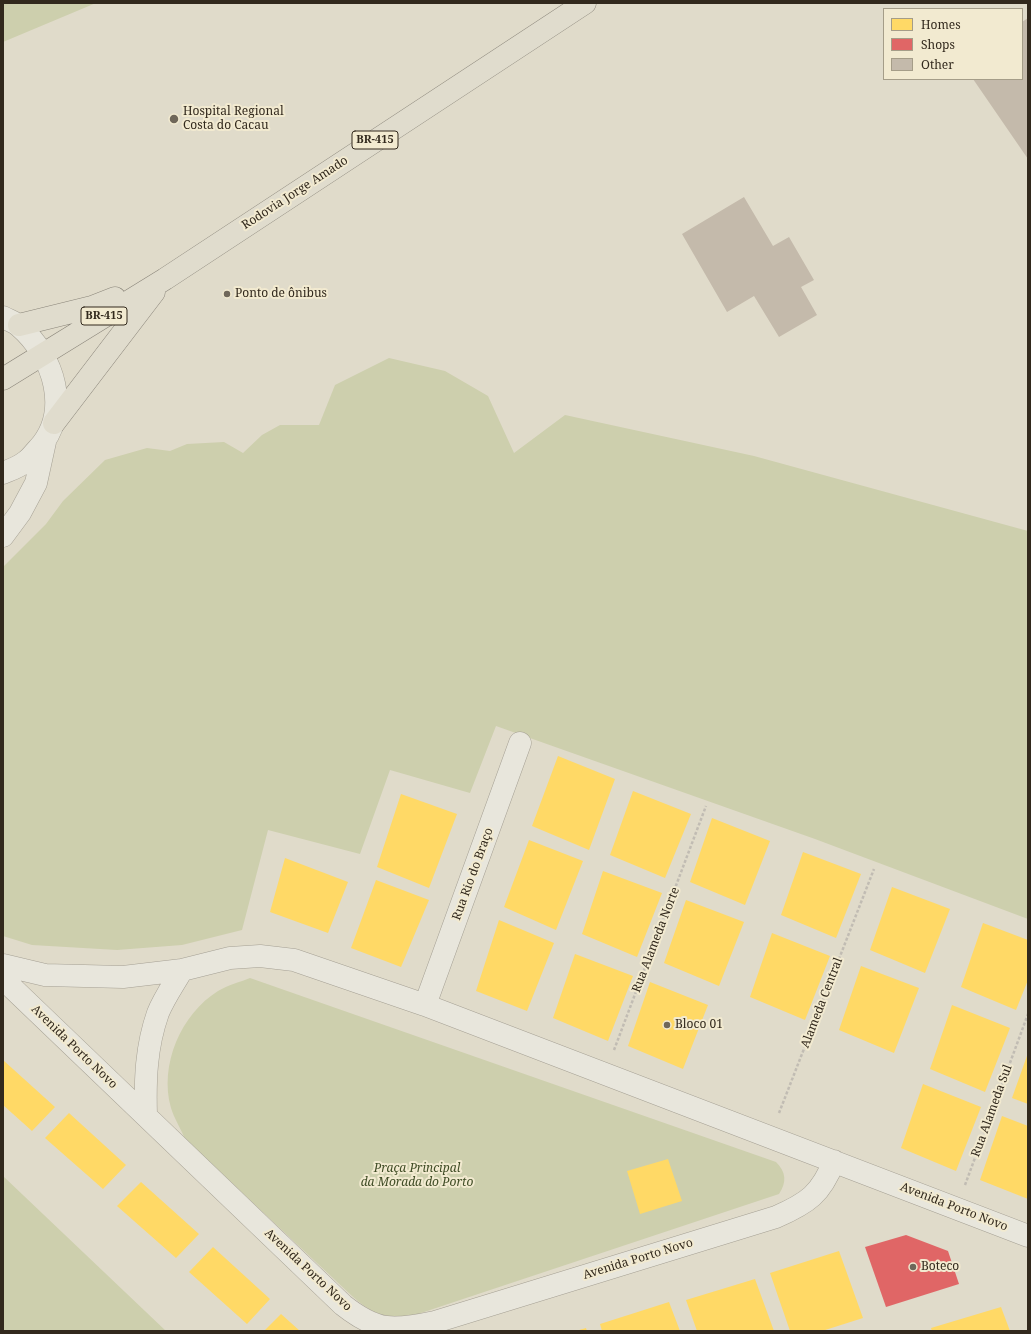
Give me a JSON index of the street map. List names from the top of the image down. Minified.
{"streets":{"main road":["BR-415","Rodovia Jorge Amado"],"street":["Rua Rio do Braço","Avenida Porto Novo"],"path":["Rua Alameda Norte","Alameda Central","Rua Alameda Sul"]},"crossings":[["Rua Rio do Braço","Avenida Porto Novo"],["Rua Alameda Norte","Avenida Porto Novo"],["Alameda Central","Avenida Porto Novo"],["Avenida Porto Novo","Rua Alameda Sul"]],"parks":["Praça Principal da Morada do Porto"],"places":["Hospital Regional Costa do Cacau","Ponto de ônibus","Bloco 01","Boteco"],"legend":["Homes","Shops","Other"]}
